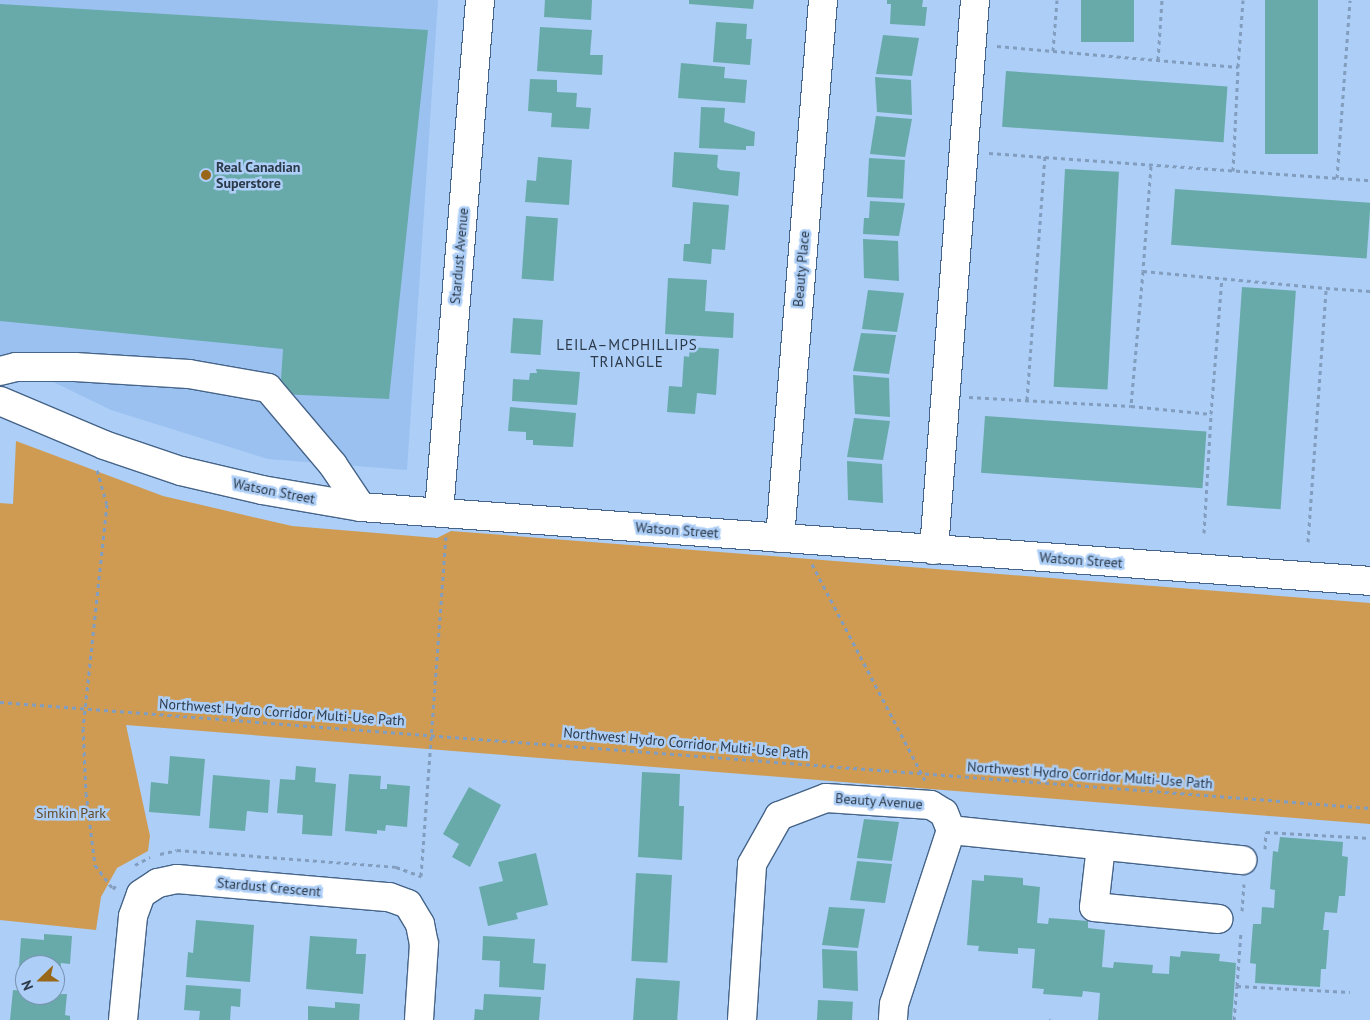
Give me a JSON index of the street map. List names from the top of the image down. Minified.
{"streets":{"street":["Stardust Avenue","Beauty Place","Watson Street","Beauty Avenue","Stardust Crescent"],"path":["Northwest Hydro Corridor Multi-Use Path"]},"crossings":[["Stardust Avenue","Watson Street"],["Beauty Place","Watson Street"]],"districts":["LEILA–MCPHILLIPS TRIANGLE"],"parks":["Simkin Park"],"places":["Real Canadian Superstore"],"north":"left"}
